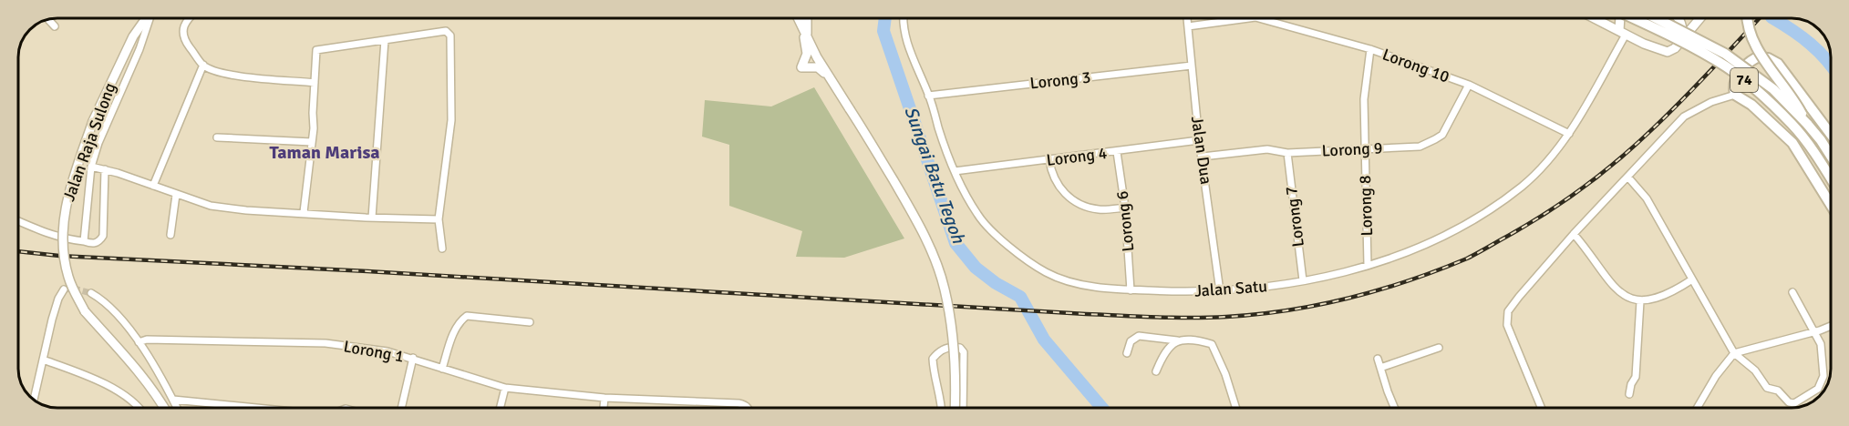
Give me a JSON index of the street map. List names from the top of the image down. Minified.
{"streets":{"main road":["74"],"street":["Lorong 10","Lorong 3","Jalan Raja Sulong","Lorong 9","Jalan Dua","Lorong 4","Lorong 8","Lorong 7","Lorong 6","Jalan Satu","Lorong 1"]},"crossings":[["Lorong 10","Lorong 9"],["Lorong 10","Jalan Dua"],["Lorong 10","Lorong 8"],["Lorong 10","Jalan Satu"],["Lorong 3","Jalan Dua"],["Lorong 3","Jalan Satu"],["Lorong 9","Jalan Dua"],["Lorong 9","Lorong 8"],["Lorong 9","Lorong 7"],["Jalan Dua","Lorong 4"],["Jalan Dua","Jalan Satu"],["Lorong 4","Lorong 6"],["Lorong 4","Jalan Satu"],["Lorong 8","Jalan Satu"],["Lorong 7","Jalan Satu"],["Lorong 6","Jalan Satu"]],"districts":["Taman Marisa"],"water":["Sungai Batu Tegoh"]}
